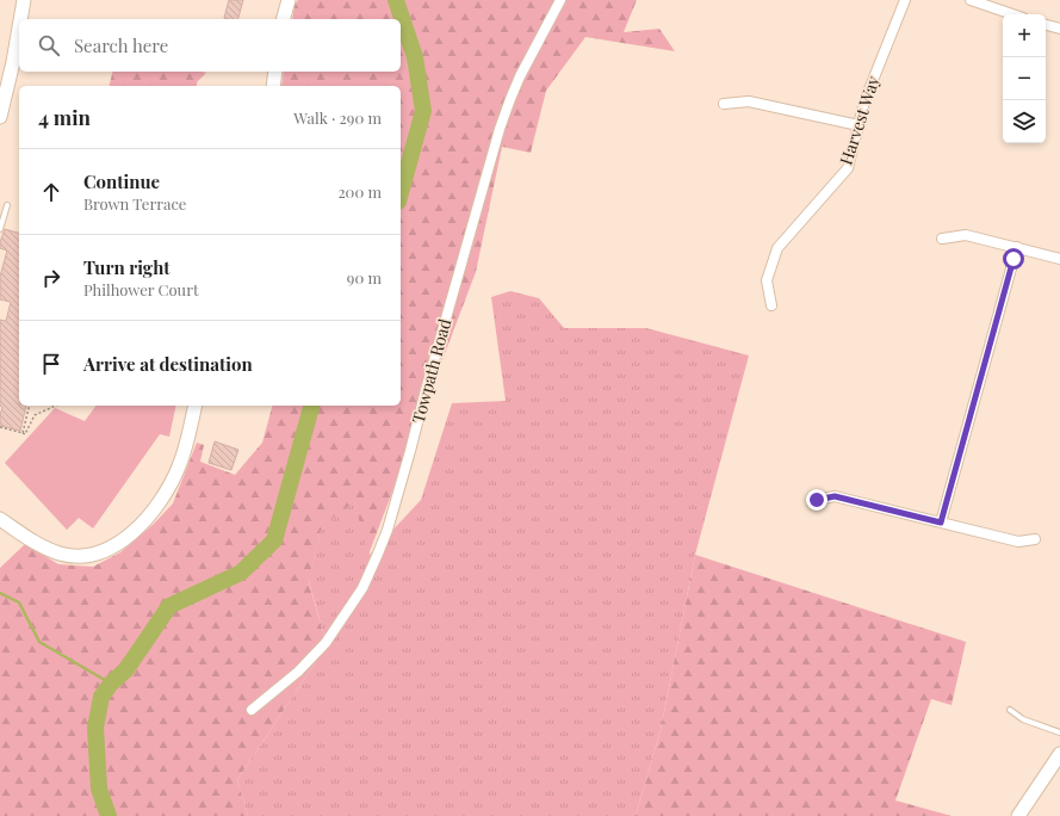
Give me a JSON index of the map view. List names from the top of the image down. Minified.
{"streets":{"street":["Harvest Way","Towpath Road"]},"page":{"map_buttons":["+","−"],"search":"Search here","heading":["4 min","Walk · 290 m"],"list":[["Continue","Brown Terrace","200 m"],["Turn right","Philhower Court","90 m"],"Arrive at destination"]}}
